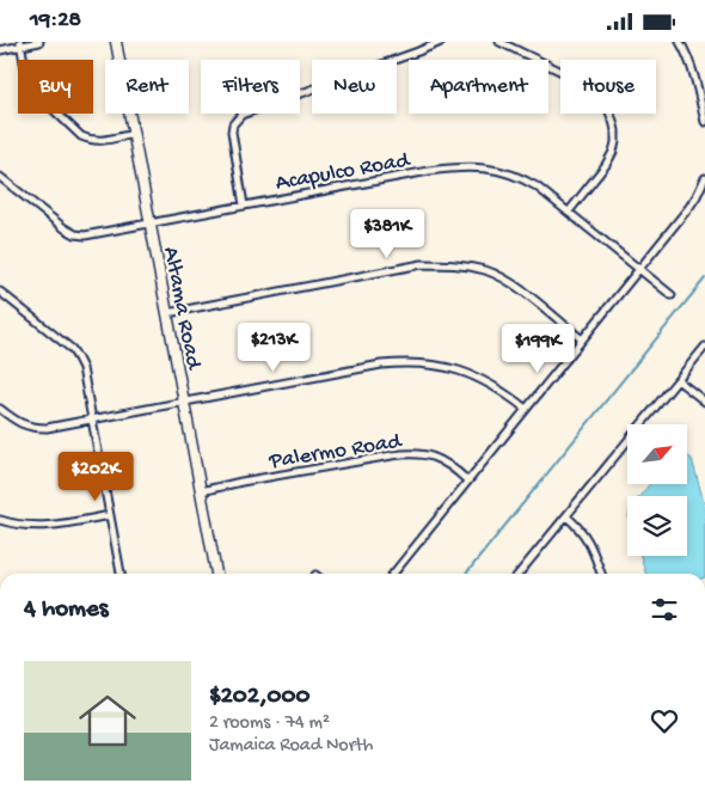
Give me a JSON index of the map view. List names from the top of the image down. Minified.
{"streets":{"street":["Acapulco Road","Altama Road","Palermo Road"]},"crossings":[["Acapulco Road","Altama Road"],["Altama Road","Palermo Road"]],"north":"top right","page":{"status":"19:28","chip":["Buy","Rent","Filters","New","Apartment","House"],"price":["$381K","$213K","$199K","$202K"],"heading":"4 homes","list":[{"name":"$202,000","note":"2 rooms · 74 m² · Jamaica Road North"}]}}
